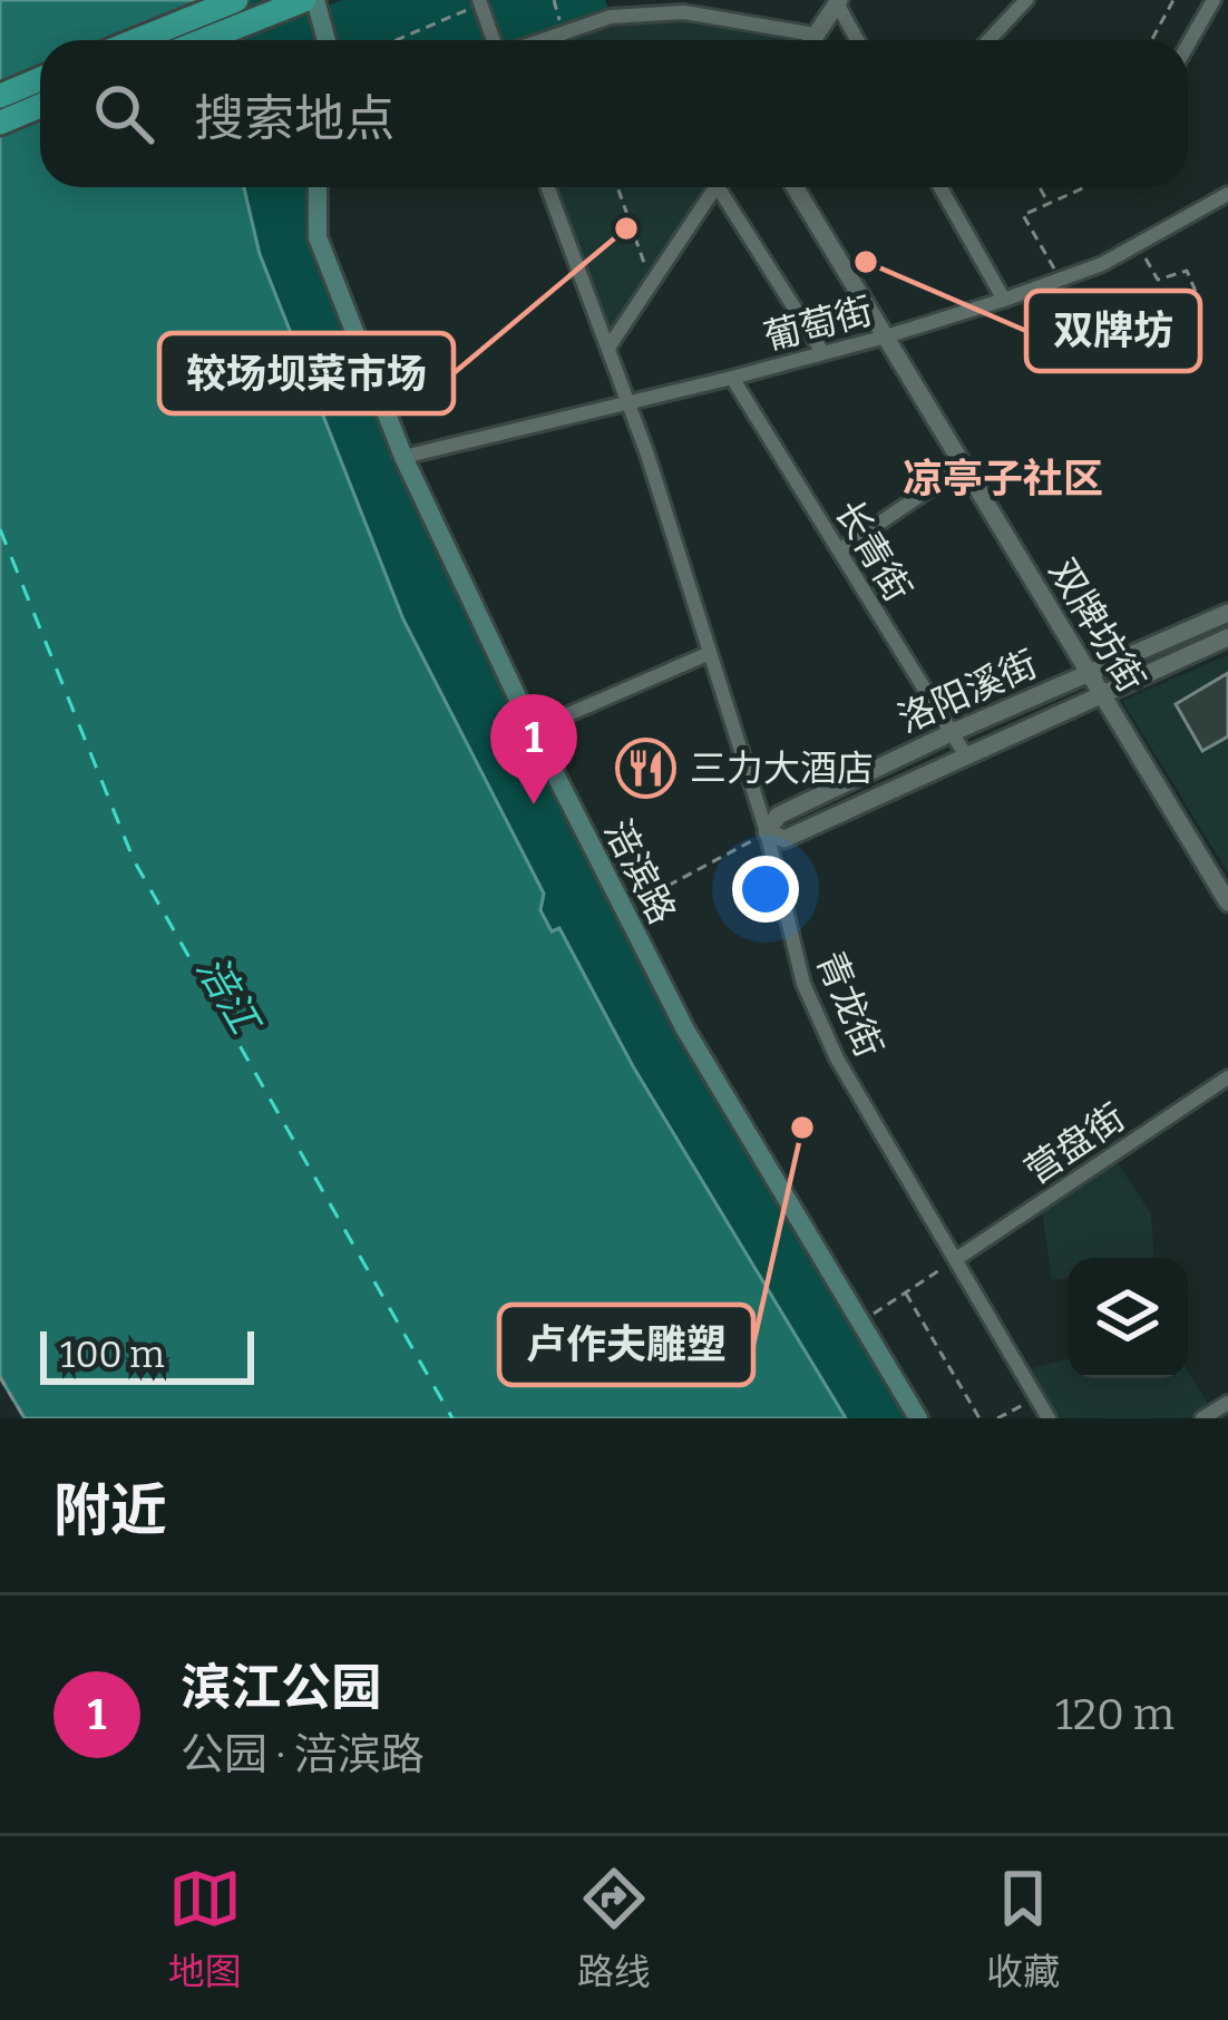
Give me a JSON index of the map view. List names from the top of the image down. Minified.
{"streets":{"main road":["涪滨路"],"street":["葡萄街","长青街","双牌坊街","洛阳溪街","青龙街","营盘街"]},"crossings":[["葡萄街","长青街"],["葡萄街","双牌坊街"],["葡萄街","涪滨路"],["葡萄街","青龙街"],["长青街","洛阳溪街"],["双牌坊街","洛阳溪街"],["洛阳溪街","青龙街"],["青龙街","营盘街"]],"districts":["凉亭子社区"],"water":["涪江"],"places":{"other":["较场坝菜市场","双牌坊","卢作夫雕塑"],"restaurant":["三力大酒店"]},"scale_bar":"100 m","page":{"search":"搜索地点","pins":"1","scale":"100 m","heading":"附近","list":[{"mark":"1","name":"滨江公园","note":"公园 · 涪滨路","value":"120 m"}],"nav":["地图","路线","收藏"]}}
